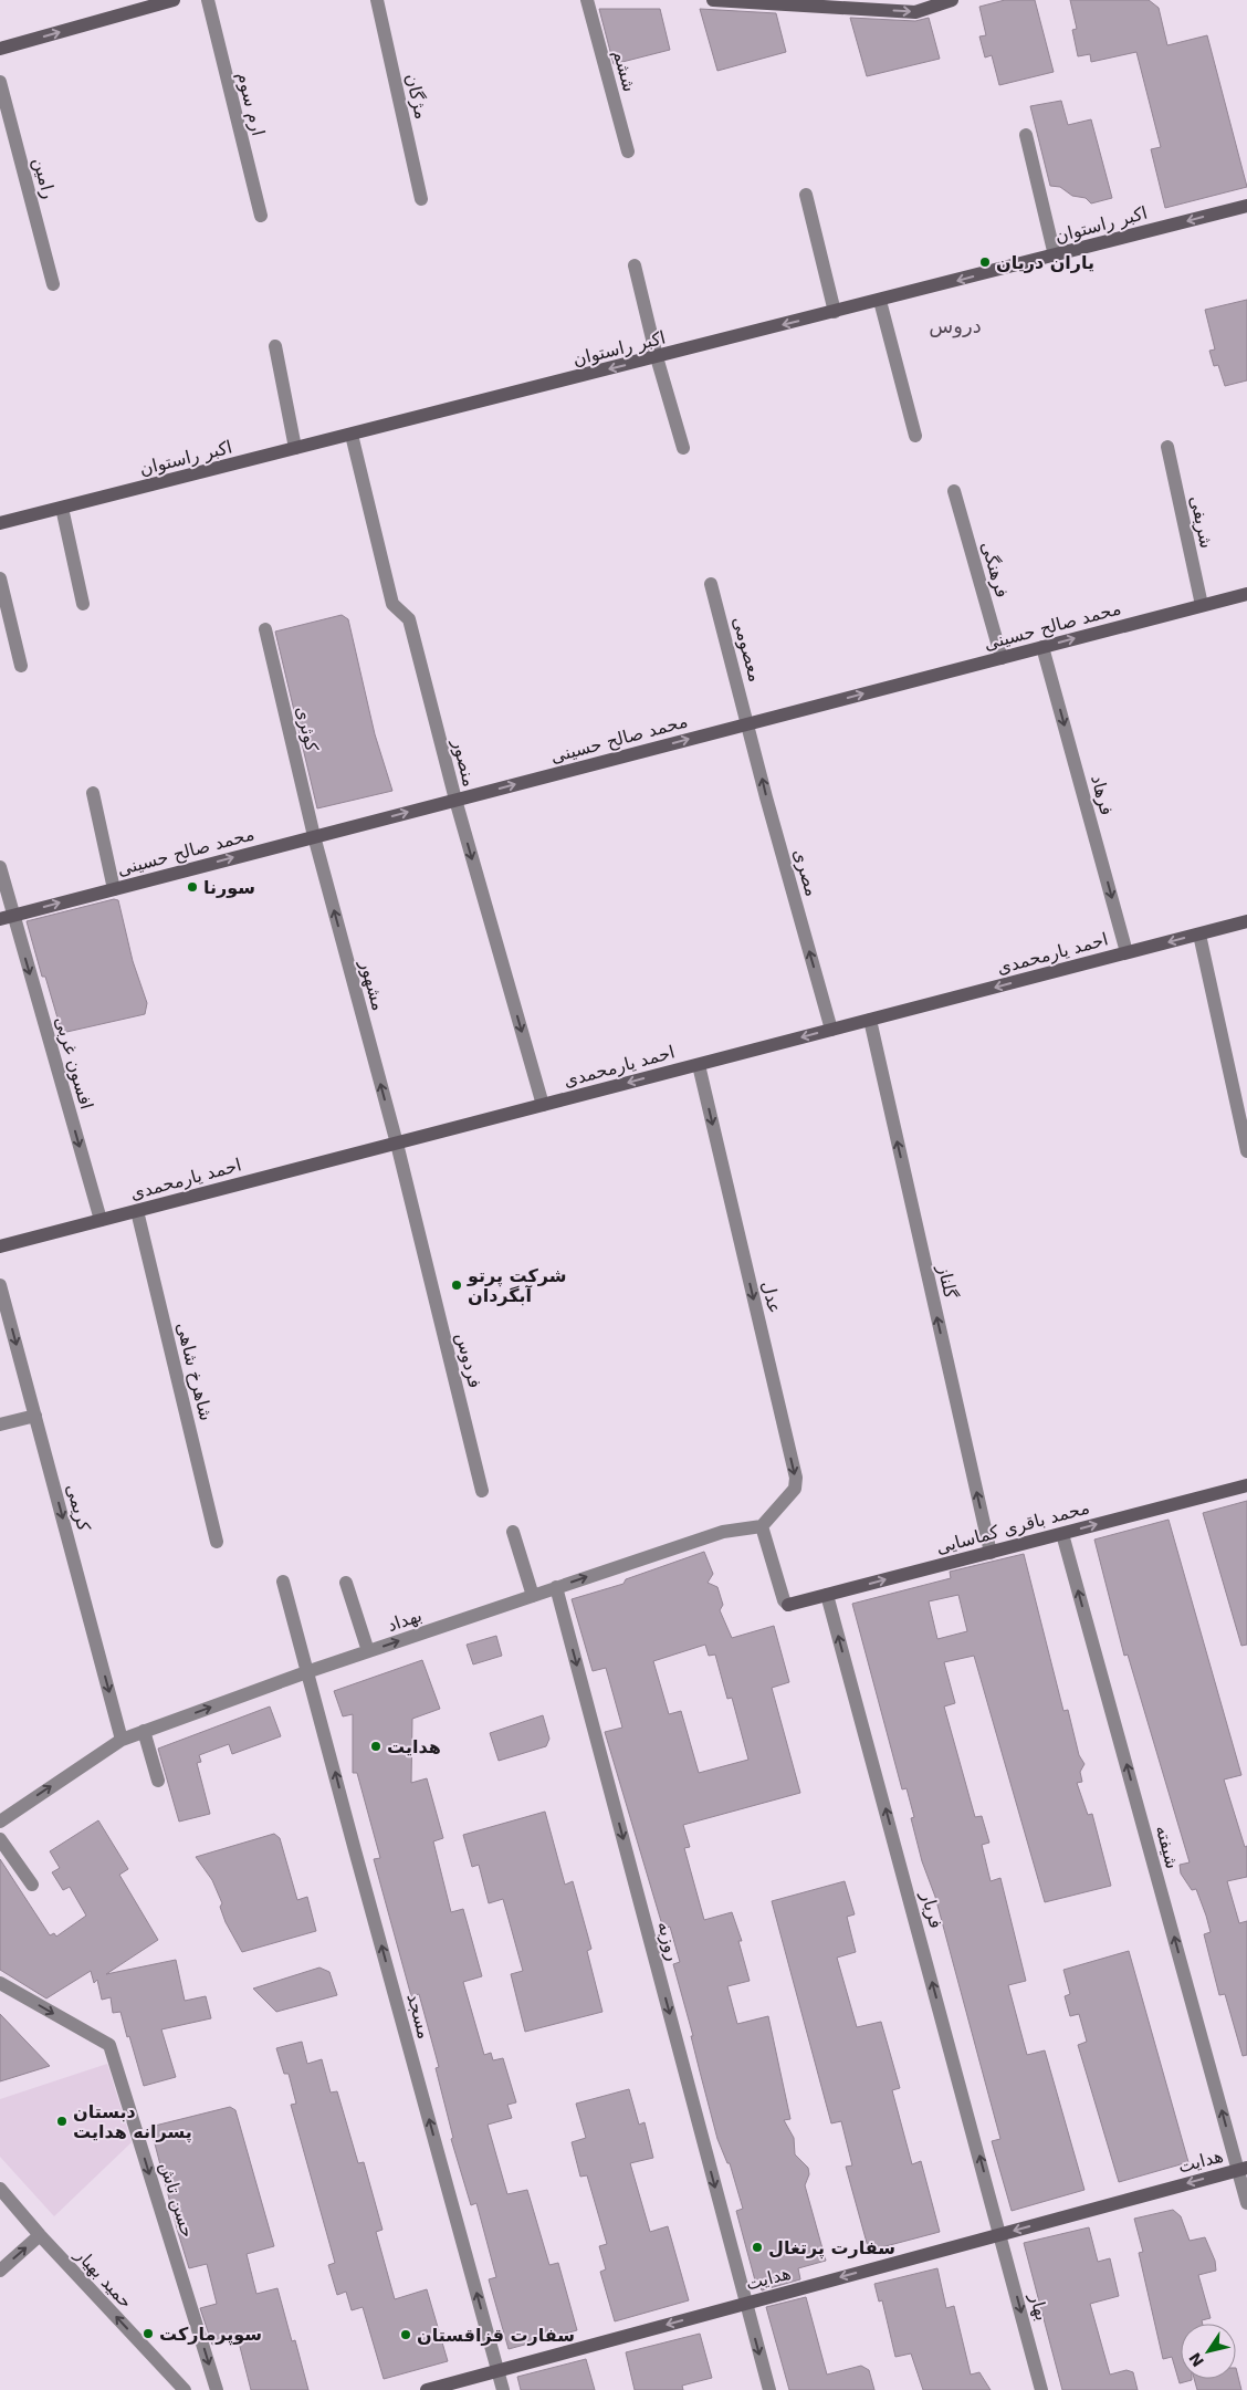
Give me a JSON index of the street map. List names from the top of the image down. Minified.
{"streets":{"street":["ششم","مژگان","ارم سوم","رامین","اکبر راستوان","شریفی","فرهنگی","محمد صالح حسینی","معصومی","کوثری","منصور","فرهاد","مصری","احمد یارمحمدی","مشهور","افسون غربی","گلناز","عدل","فردوس","شاهرخ شاهی","کریمی","محمد باقری کماسایی","بهداد","شیفته","فریار","روزبه","مسجد","هدایت","حسن تاش","حمید بهیار","بهار"]},"crossings":[["اکبر راستوان","منصور"],["شریفی","محمد صالح حسینی"],["فرهنگی","محمد صالح حسینی"],["محمد صالح حسینی","معصومی"],["محمد صالح حسینی","کوثری"],["محمد صالح حسینی","منصور"],["محمد صالح حسینی","فرهاد"],["محمد صالح حسینی","مصری"],["محمد صالح حسینی","مشهور"],["محمد صالح حسینی","افسون غربی"],["معصومی","مصری"],["کوثری","مشهور"],["منصور","احمد یارمحمدی"],["فرهاد","احمد یارمحمدی"],["مصری","احمد یارمحمدی"],["احمد یارمحمدی","مشهور"],["احمد یارمحمدی","افسون غربی"],["احمد یارمحمدی","گلناز"],["احمد یارمحمدی","عدل"],["احمد یارمحمدی","فردوس"],["احمد یارمحمدی","شاهرخ شاهی"],["مشهور","فردوس"],["گلناز","محمد باقری کماسایی"],["عدل","محمد باقری کماسایی"],["عدل","بهداد"],["کریمی","بهداد"],["محمد باقری کماسایی","بهداد"],["محمد باقری کماسایی","شیفته"],["محمد باقری کماسایی","فریار"],["بهداد","روزبه"],["بهداد","مسجد"],["شیفته","هدایت"],["فریار","هدایت"],["فریار","بهار"],["روزبه","هدایت"],["مسجد","هدایت"],["هدایت","بهار"]],"one_way":["اکبر راستوان","محمد صالح حسینی","منصور","فرهاد","مصری","احمد یارمحمدی","مشهور","افسون غربی","گلناز","عدل","کریمی","محمد باقری کماسایی","بهداد","شیفته","فریار","روزبه","مسجد","هدایت","حسن تاش","حمید بهیار","بهار"],"districts":["دروس"],"places":["یاران دریان","سورنا","شرکت پرتو آبگردان","هدایت","دبستان پسرانه هدایت","سفارت پرتغال","سوپرمارکت","سفارت قزاقستان"],"north":"bottom left"}
